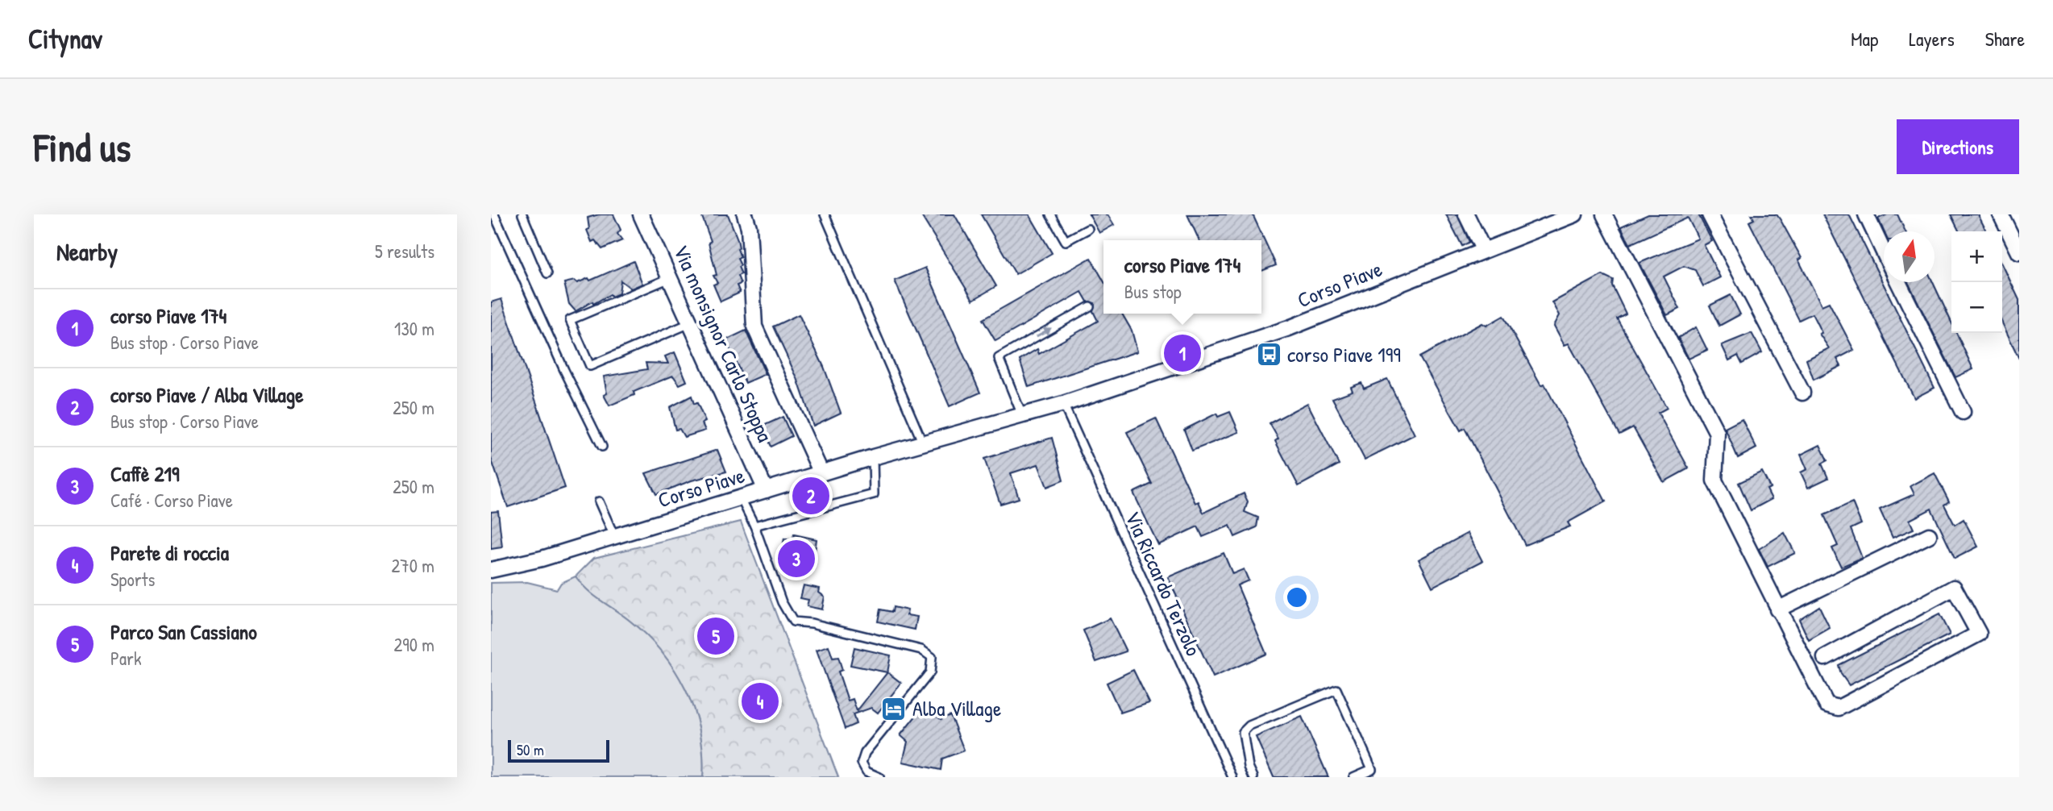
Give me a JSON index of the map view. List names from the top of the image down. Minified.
{"streets":{"street":["Corso Piave","Via monsignor Carlo Stoppa"],"lane":["Via Riccardo Terzolo"]},"crossings":[["Corso Piave","Via monsignor Carlo Stoppa"],["Corso Piave","Via Riccardo Terzolo"]],"places":{"bus stop":["corso Piave 199"],"hotel":["Alba Village"]},"scale_bar":"50 m","north":"top","page":{"header":"Citynav","nav":["Map","Layers","Share"],"buttons":"Directions","title":"Find us","heading":["Nearby","5 results"],"map_buttons":["+","−"],"popup":["corso Piave 174","Bus stop"],"list":[{"mark":"1","name":"corso Piave 174","note":"Bus stop · Corso Piave","value":"130 m"},{"mark":"2","name":"corso Piave / Alba Village","note":"Bus stop · Corso Piave","value":"250 m"},{"mark":"3","name":"Caffè 219","note":"Café · Corso Piave","value":"250 m"},{"mark":"4","name":"Parete di roccia","note":"Sports","value":"270 m"},{"mark":"5","name":"Parco San Cassiano","note":"Park","value":"290 m"}],"pins":["1","2","3","5","4"],"scale":"50 m"}}
